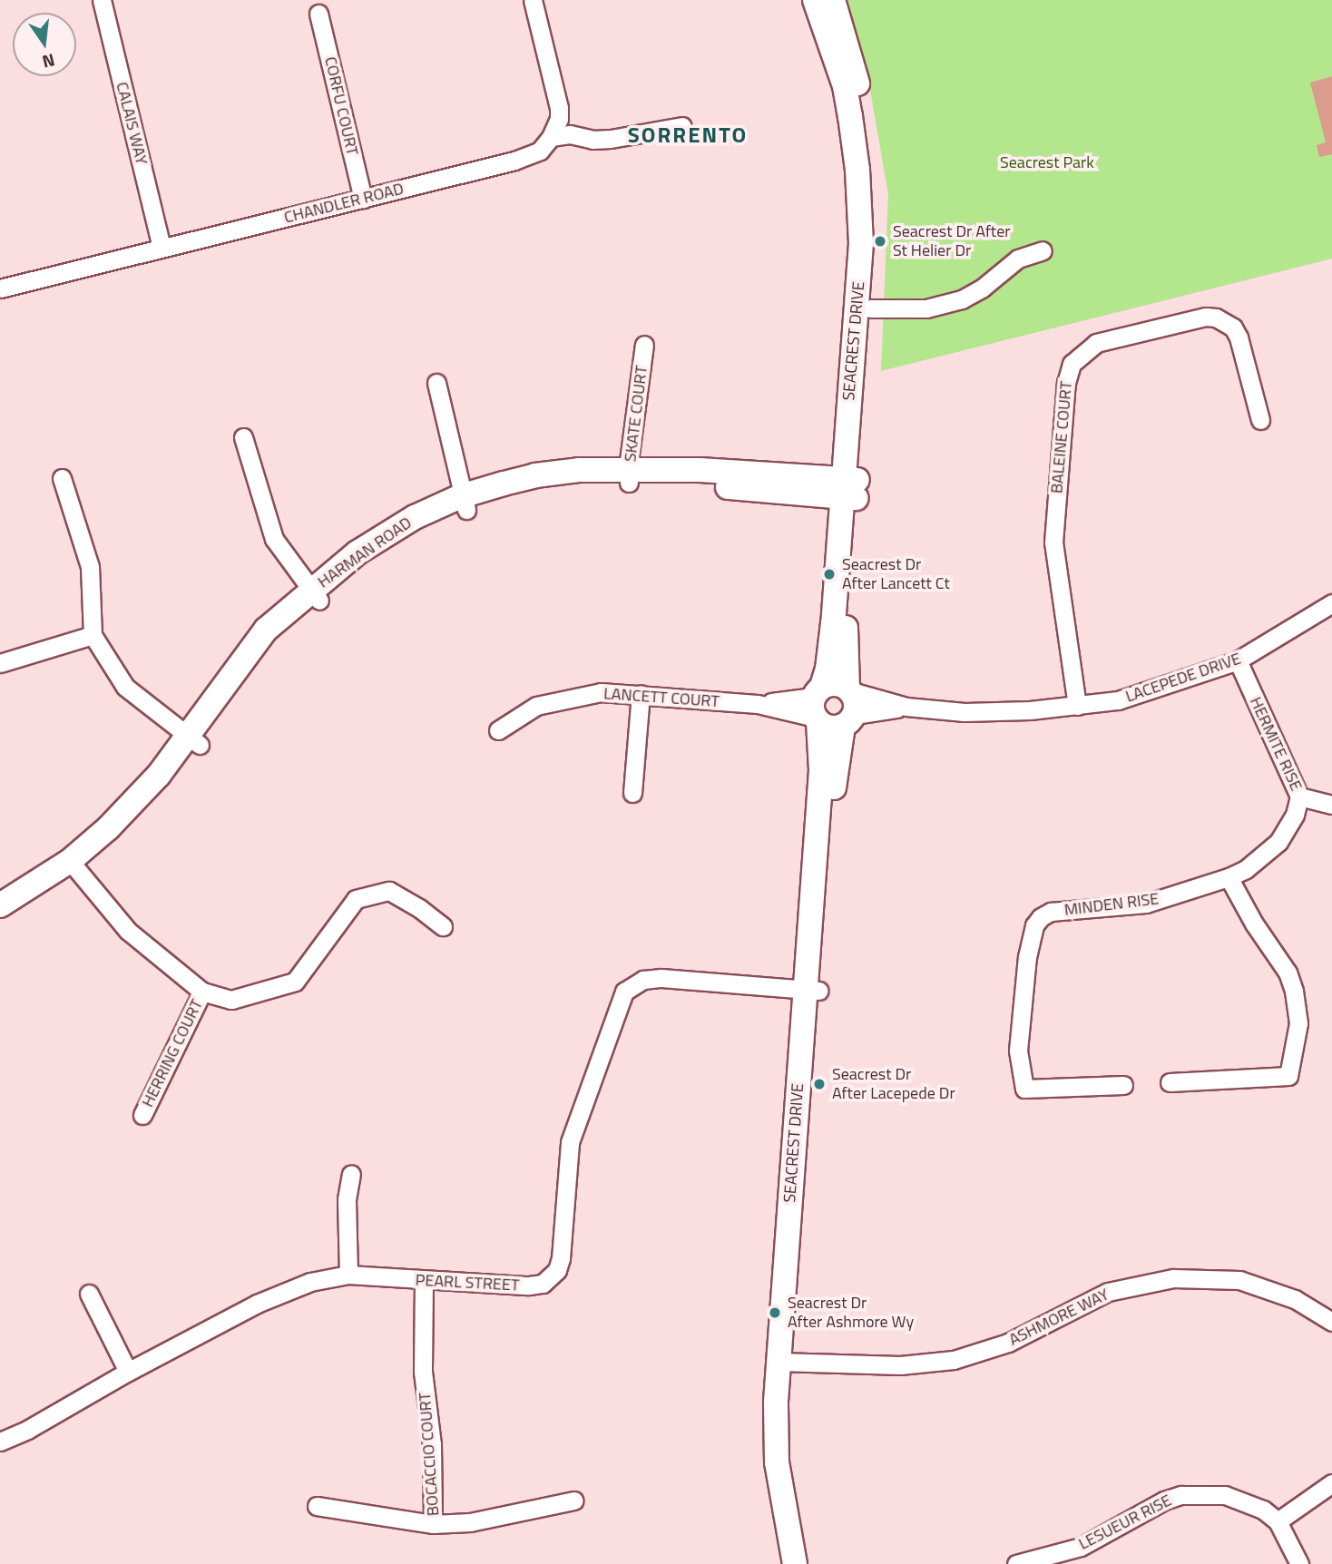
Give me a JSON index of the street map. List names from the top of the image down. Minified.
{"streets":{"main road":["SEACREST DRIVE","HARMAN ROAD"],"street":["CORFU COURT","CALAIS WAY","CHANDLER ROAD","SKATE COURT","BALEINE COURT","LACEPEDE DRIVE","LANCETT COURT","HERMITE RISE","MINDEN RISE","HERRING COURT","PEARL STREET","ASHMORE WAY","BOCACCIO COURT","LESUEUR RISE"]},"crossings":[["CORFU COURT","CHANDLER ROAD"],["CALAIS WAY","CHANDLER ROAD"],["SEACREST DRIVE","HARMAN ROAD"],["SEACREST DRIVE","LACEPEDE DRIVE"],["SEACREST DRIVE","LANCETT COURT"],["SEACREST DRIVE","PEARL STREET"],["SEACREST DRIVE","ASHMORE WAY"],["SKATE COURT","HARMAN ROAD"],["BALEINE COURT","LACEPEDE DRIVE"],["LACEPEDE DRIVE","HERMITE RISE"],["HERMITE RISE","MINDEN RISE"],["PEARL STREET","BOCACCIO COURT"]],"districts":["SORRENTO"],"parks":["Seacrest Park"],"places":["Seacrest Dr After St Helier Dr","Seacrest Dr After Lancett Ct","Seacrest Dr After Lacepede Dr","Seacrest Dr After Ashmore Wy"],"north":"bottom"}
